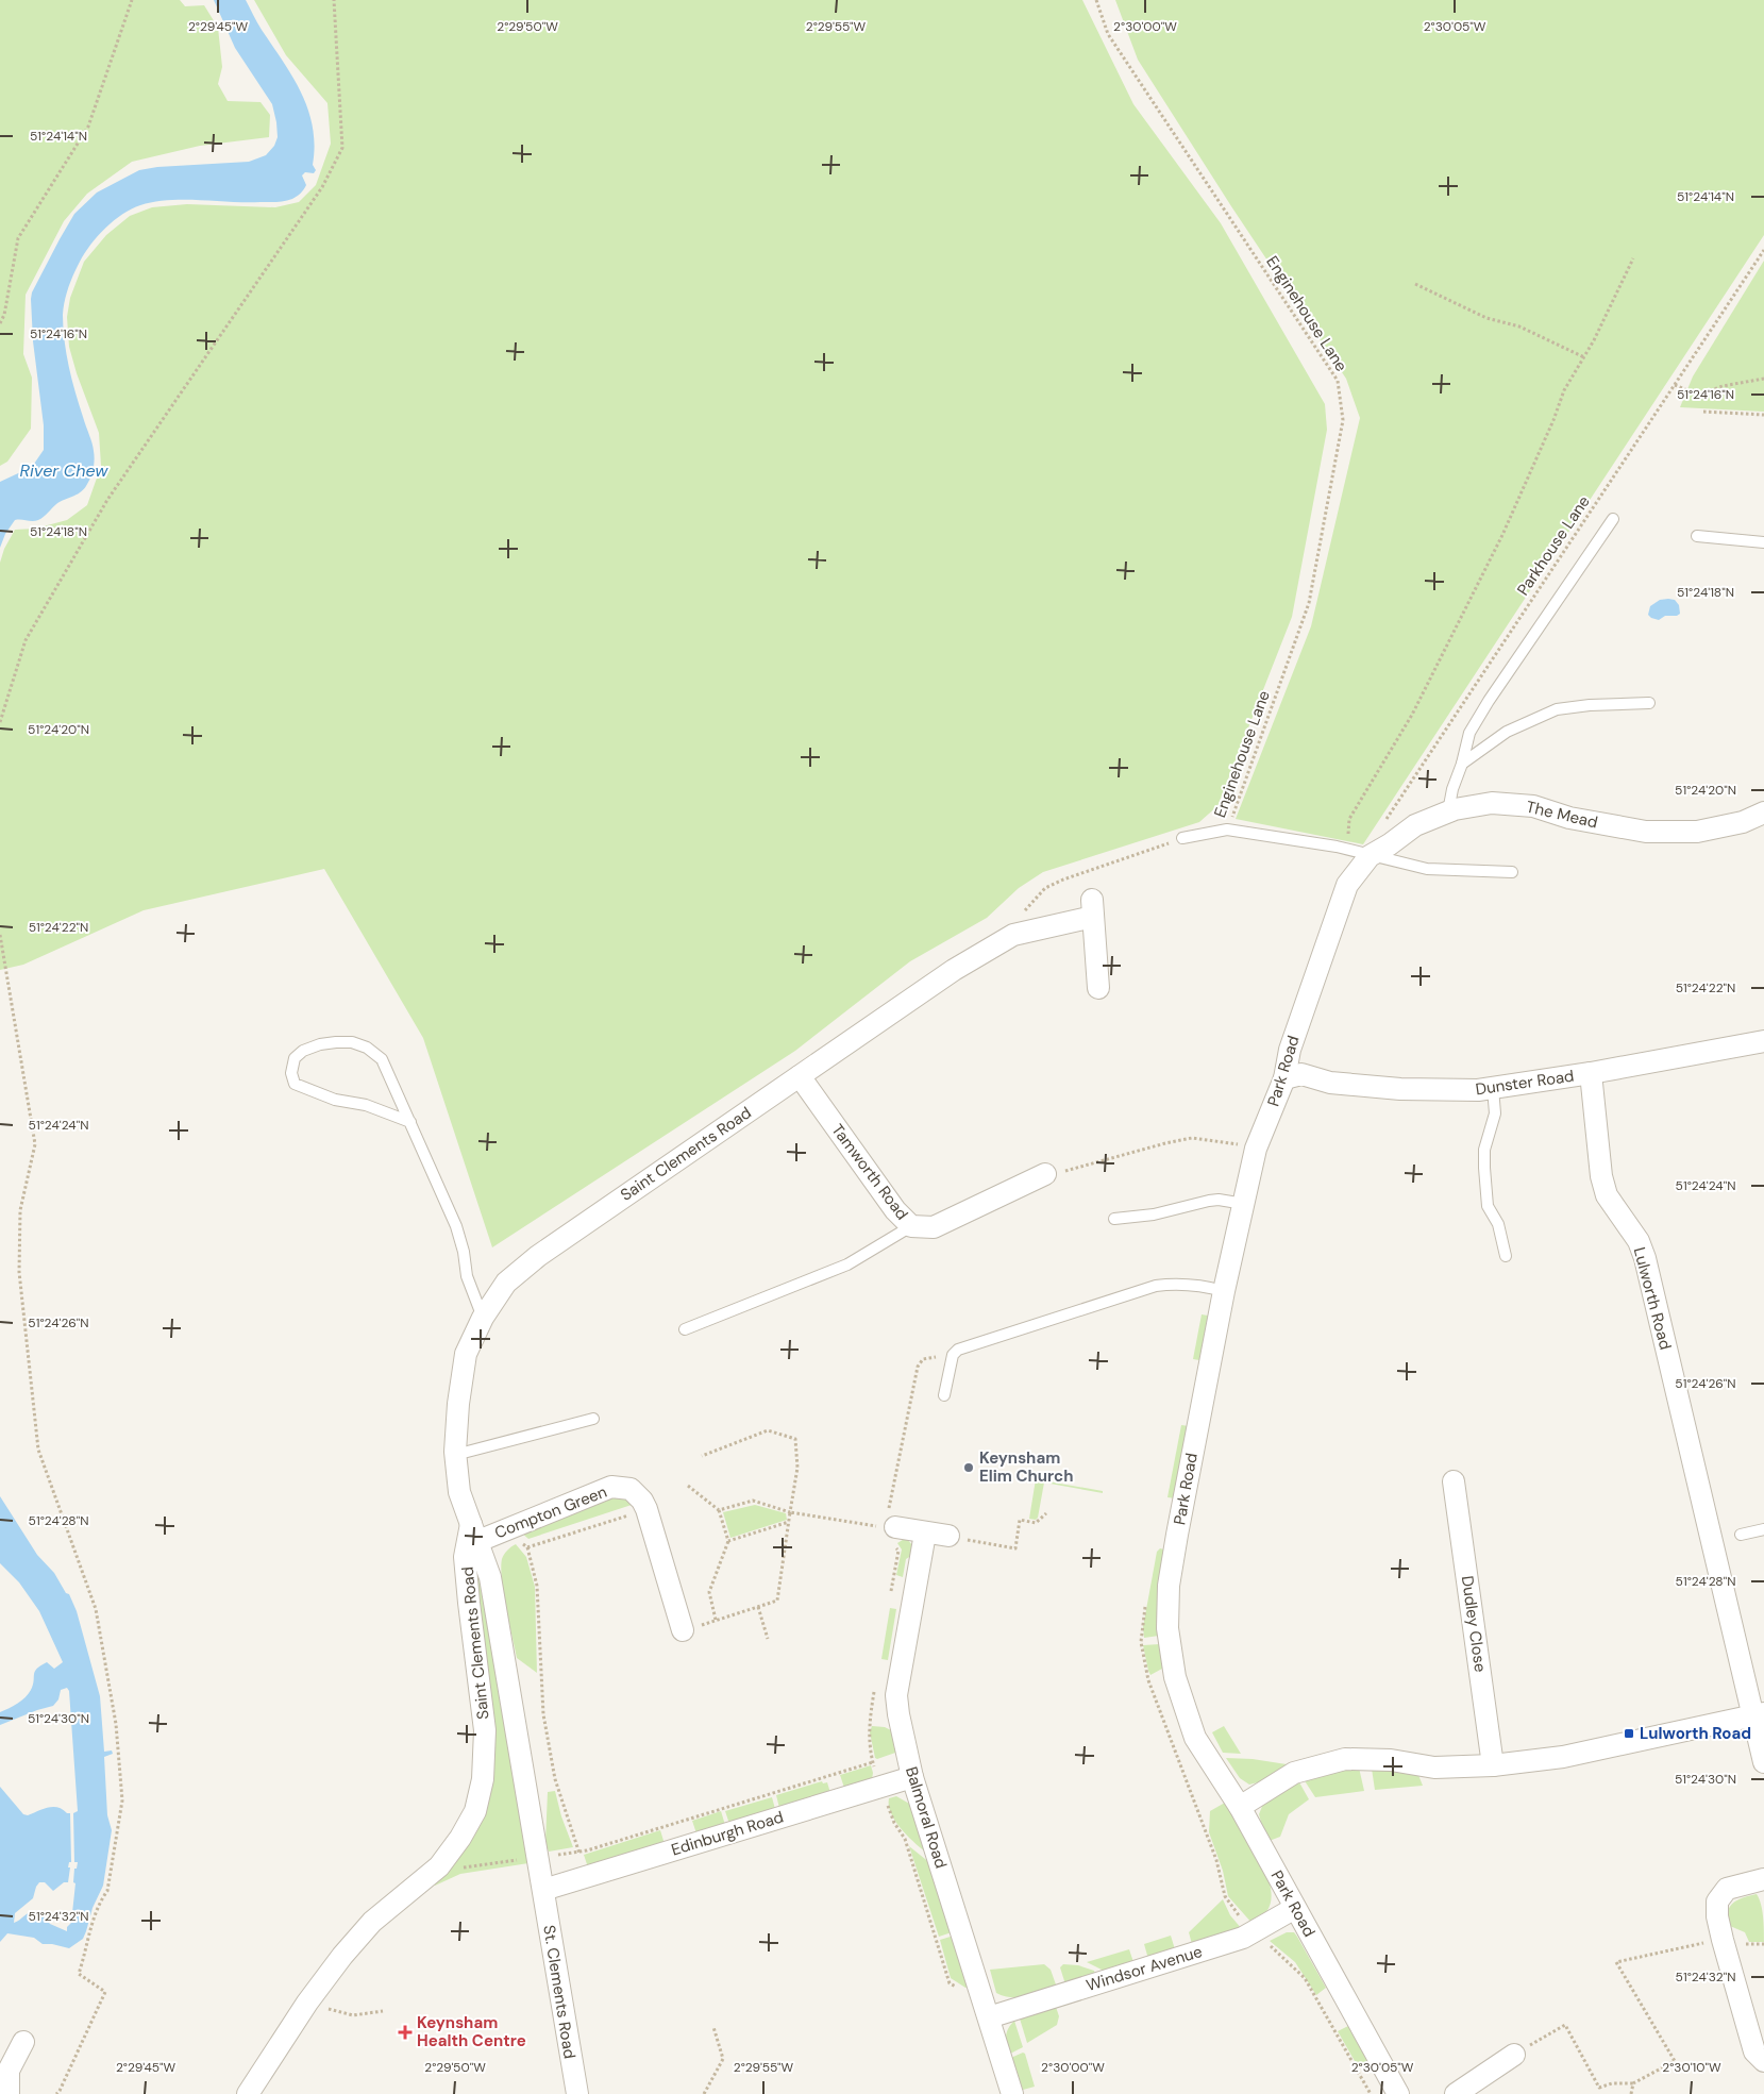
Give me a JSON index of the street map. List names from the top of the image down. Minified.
{"streets":{"street":["The Mead","Park Road","Dunster Road","Saint Clements Road","Tamworth Road","Lulworth Road","Compton Green","Dudley Close","Balmoral Road","Edinburgh Road","Windsor Avenue","St. Clements Road"],"path":["Enginehouse Lane","Parkhouse Lane"]},"crossings":[["The Mead","Park Road"],["Park Road","Dunster Road"],["Park Road","Windsor Avenue"],["Dunster Road","Lulworth Road"],["Saint Clements Road","Tamworth Road"],["Saint Clements Road","Compton Green"],["Saint Clements Road","Edinburgh Road"],["Saint Clements Road","St. Clements Road"],["Balmoral Road","Edinburgh Road"],["Balmoral Road","Windsor Avenue"],["Edinburgh Road","St. Clements Road"]],"water":["River Chew"],"places":{"other":["Keynsham Elim Church"],"transit":["Lulworth Road"],"health":["Keynsham Health Centre"]},"coordinates":["2°29'45\"W","2°29'50\"W","2°29'55\"W","2°30'00\"W","2°30'05\"W","51°24'14\"N","51°24'16\"N","51°24'18\"N","51°24'20\"N","51°24'22\"N","51°24'24\"N","51°24'26\"N","51°24'28\"N","51°24'30\"N","51°24'32\"N","2°30'10\"W"]}
